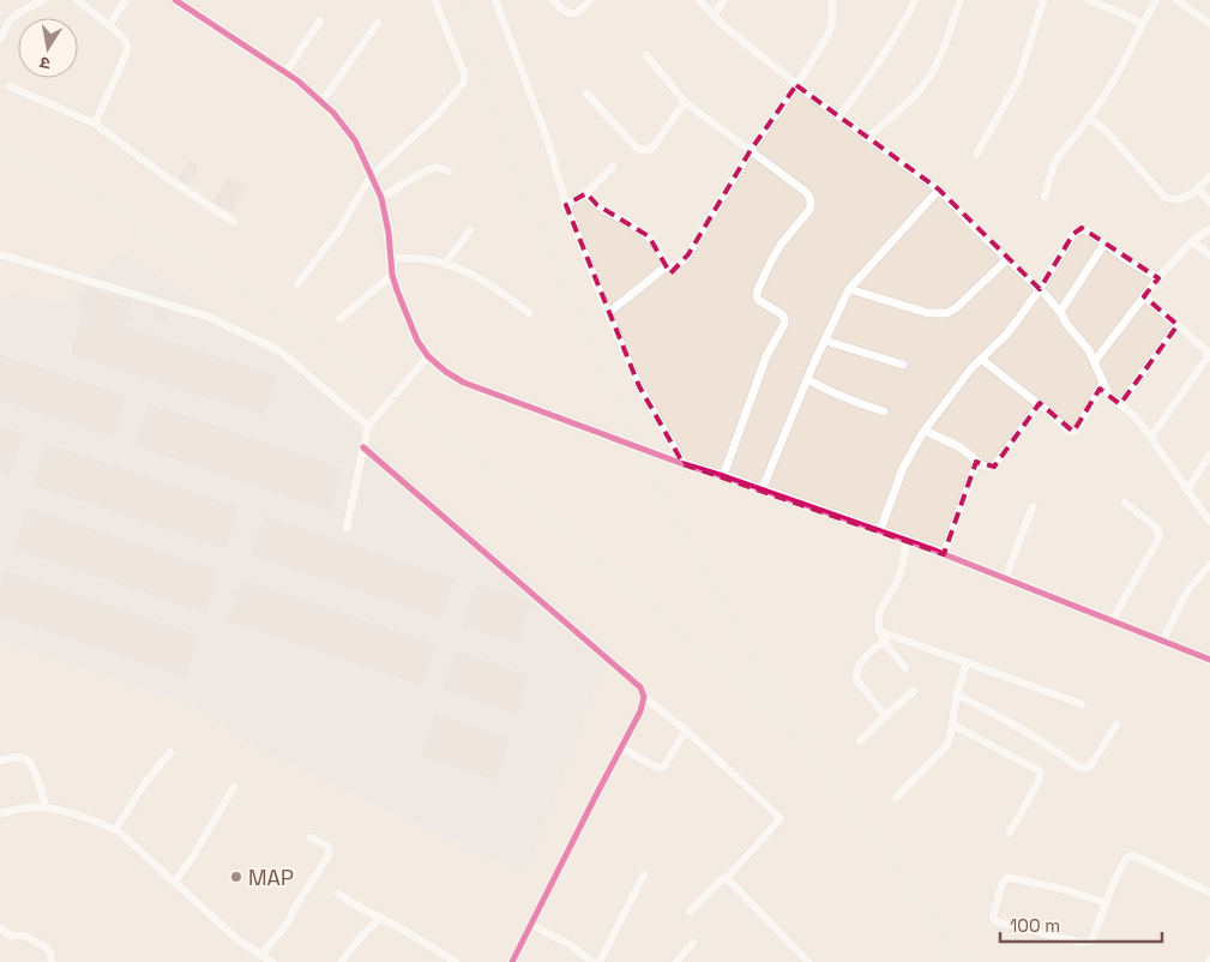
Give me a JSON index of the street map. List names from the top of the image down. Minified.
{"places":["MAP"],"scale_bar":"100 m","north":"bottom"}
